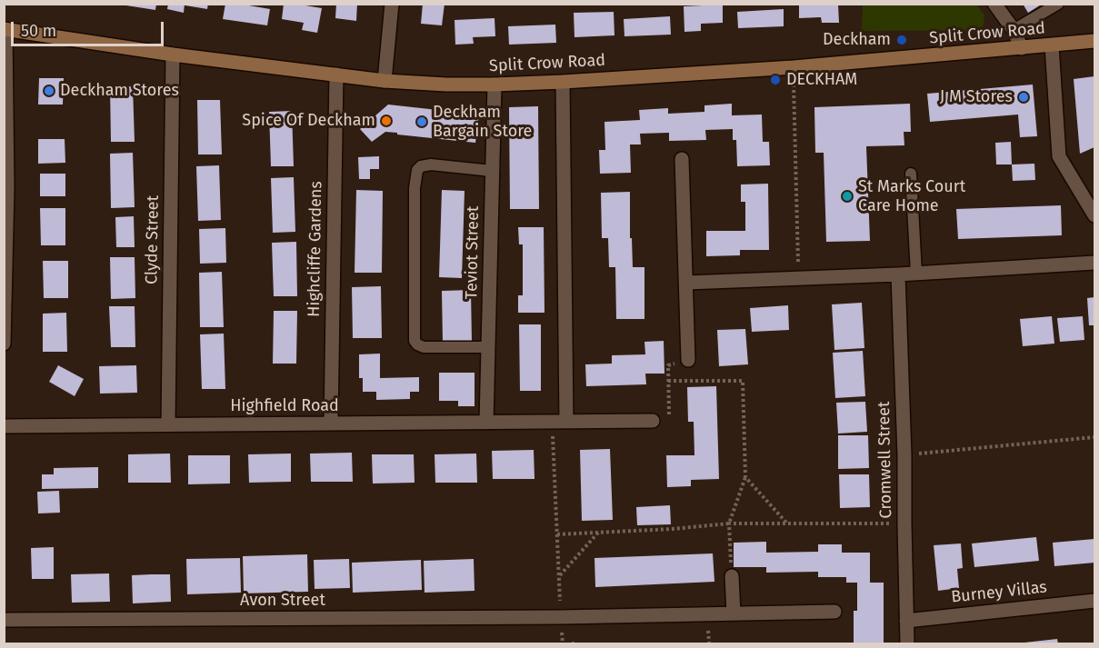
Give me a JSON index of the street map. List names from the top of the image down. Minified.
{"streets":{"street":["Split Crow Road","Clyde Street","Highcliffe Gardens","Teviot Street","Highfield Road","Cromwell Street","Burney Villas","Avon Street"]},"crossings":[["Split Crow Road","Clyde Street"],["Split Crow Road","Highcliffe Gardens"],["Split Crow Road","Teviot Street"],["Clyde Street","Highfield Road"],["Highcliffe Gardens","Highfield Road"],["Teviot Street","Highfield Road"],["Cromwell Street","Burney Villas"]],"places":["Deckham","DECKHAM","Deckham Stores","J M Stores","Spice Of Deckham","Deckham Bargain Store","St Marks Court Care Home"],"scale_bar":"50 m"}
